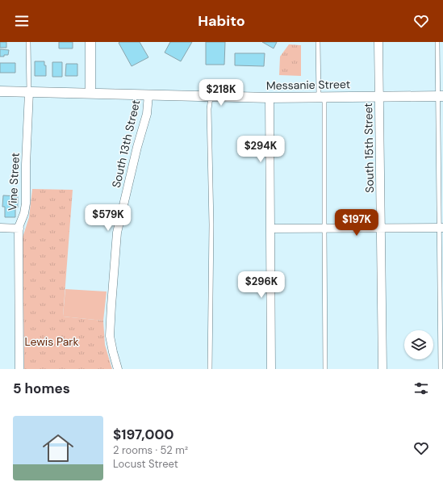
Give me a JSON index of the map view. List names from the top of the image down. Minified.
{"streets":{"street":["Messanie Street","South 13th Street","South 15th Street","Vine Street"]},"crossings":[["Messanie Street","South 13th Street"],["Messanie Street","South 15th Street"],["Messanie Street","Vine Street"]],"parks":["Lewis Park"],"page":{"header":"Habito","price":["$218K","$294K","$579K","$197K","$296K"],"heading":"5 homes","list":[{"name":"$197,000","note":"2 rooms · 52 m² · Locust Street"}]}}
